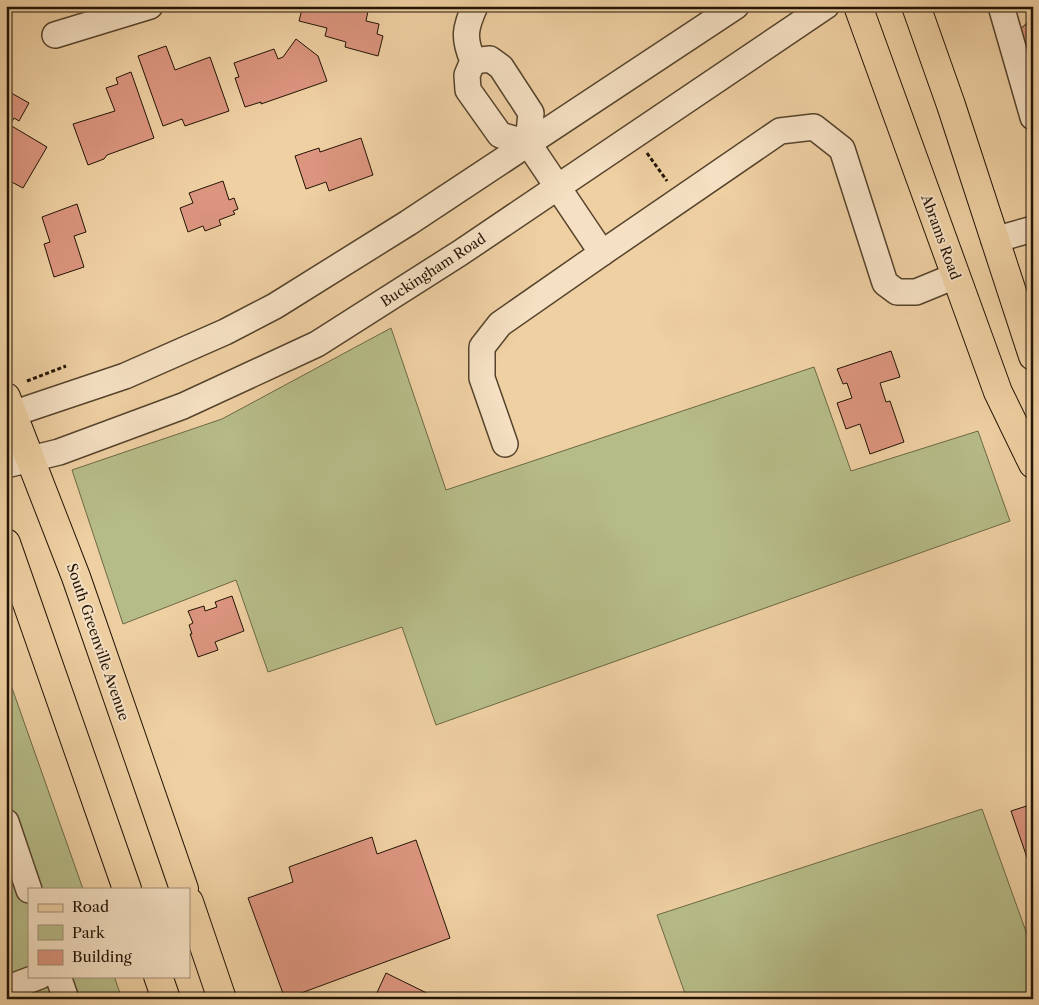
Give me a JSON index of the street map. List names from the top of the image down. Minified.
{"streets":{"main road":["Abrams Road","South Greenville Avenue"],"street":["Buckingham Road"]},"crossings":[["Buckingham Road","South Greenville Avenue"]],"legend":["Road","Park","Building"]}
